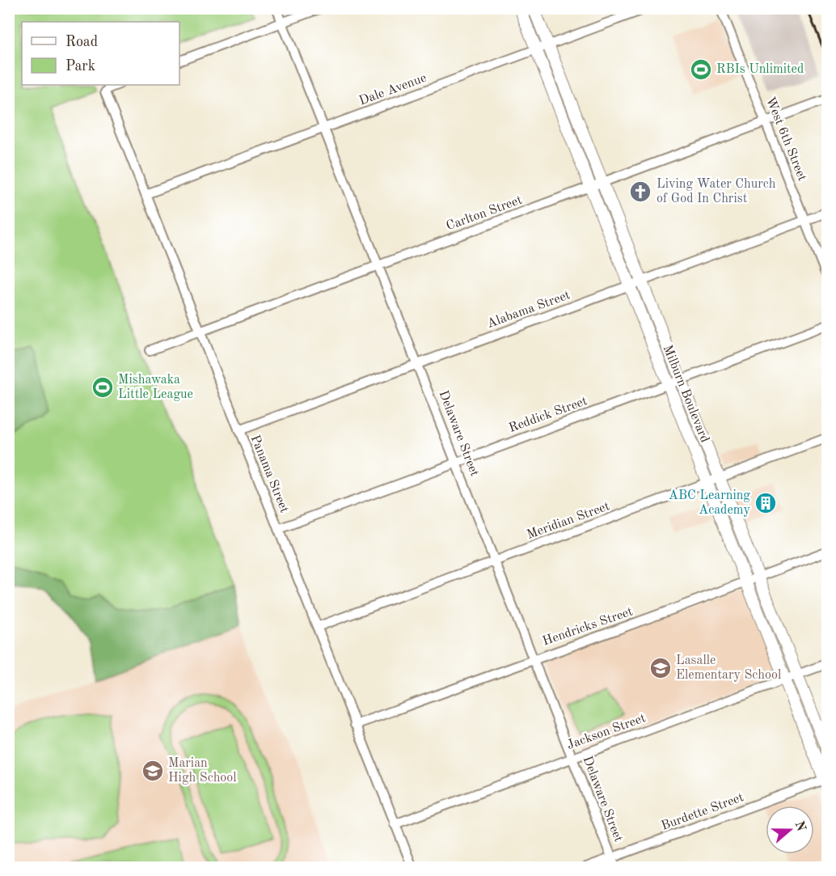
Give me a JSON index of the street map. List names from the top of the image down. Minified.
{"streets":{"street":["Dale Avenue","West 6th Street","Carlton Street","Alabama Street","Milburn Boulevard","Reddick Street","Delaware Street","Panama Street","Meridian Street","Hendricks Street","Jackson Street","Burdette Street"]},"crossings":[["Dale Avenue","Milburn Boulevard"],["Dale Avenue","Delaware Street"],["Dale Avenue","Panama Street"],["West 6th Street","Carlton Street"],["West 6th Street","Alabama Street"],["Carlton Street","Milburn Boulevard"],["Carlton Street","Delaware Street"],["Carlton Street","Panama Street"],["Alabama Street","Milburn Boulevard"],["Alabama Street","Delaware Street"],["Alabama Street","Panama Street"],["Milburn Boulevard","Reddick Street"],["Milburn Boulevard","Meridian Street"],["Milburn Boulevard","Hendricks Street"],["Milburn Boulevard","Jackson Street"],["Milburn Boulevard","Burdette Street"],["Reddick Street","Delaware Street"],["Reddick Street","Panama Street"],["Delaware Street","Meridian Street"],["Delaware Street","Hendricks Street"],["Delaware Street","Jackson Street"],["Delaware Street","Burdette Street"],["Panama Street","Meridian Street"],["Panama Street","Hendricks Street"],["Panama Street","Jackson Street"]],"places":{"sports":["RBIs Unlimited","Mishawaka Little League"],"church":["Living Water Church of God In Christ"],"building":["ABC Learning Academy"],"school or university":["Lasalle Elementary School","Marian High School"]},"legend":["Road","Park"],"north":"right"}
